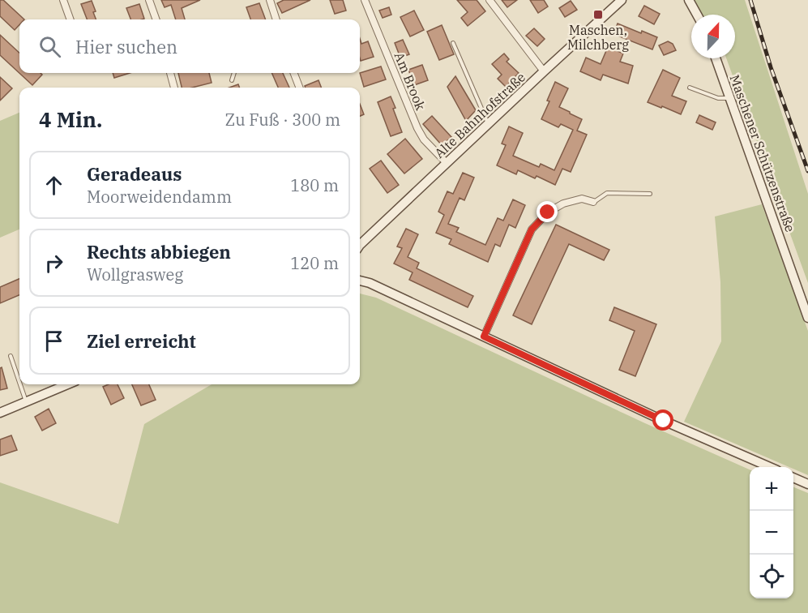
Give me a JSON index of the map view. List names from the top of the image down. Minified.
{"streets":{"street":["Am Brook","Alte Bahnhofstraße","Maschener Schützenstraße"]},"crossings":[["Am Brook","Alte Bahnhofstraße"]],"places":{"transit":["Maschen, Milchberg"]},"north":"top","page":{"search":"Hier suchen","heading":["4 Min.","Zu Fuß · 300 m"],"list":[["Geradeaus","Moorweidendamm","180 m"],["Rechts abbiegen","Wollgrasweg","120 m"],"Ziel erreicht"],"map_buttons":["+","−"]}}
